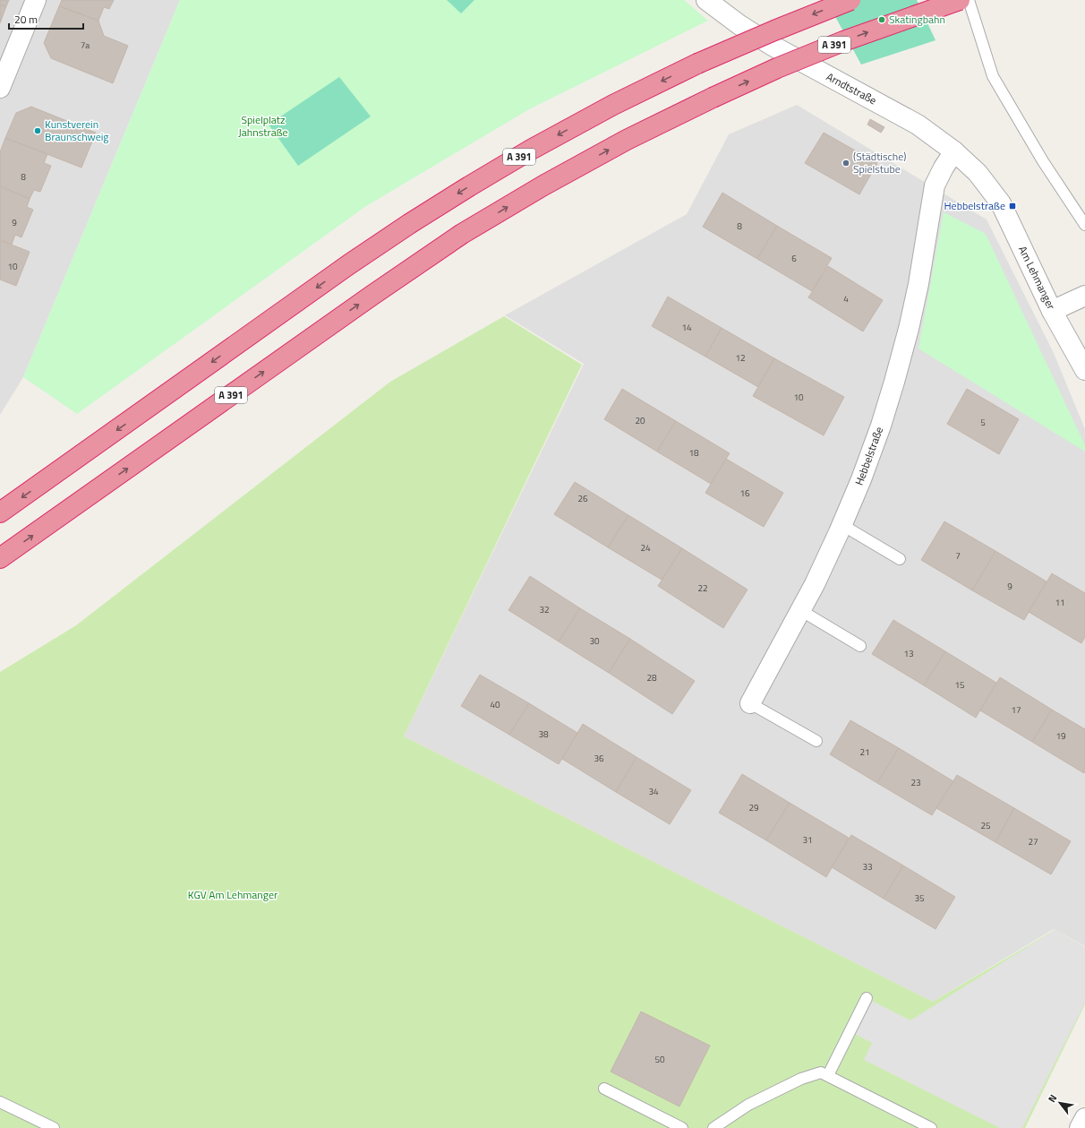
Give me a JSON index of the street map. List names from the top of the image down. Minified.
{"streets":{"highway":["A 391"],"street":["Arndtstraße","Am Lehmanger","Hebbelstraße"]},"crossings":[["Arndtstraße","Am Lehmanger"],["Arndtstraße","Hebbelstraße"]],"parks":["Spielplatz Jahnstraße","KGV Am Lehmanger"],"places":{"other":["Skatingbahn","Kunstverein Braunschweig","(Städtische) Spielstube"],"transit":["Hebbelstraße"]},"house_numbers":["7a","8","9","8","6","10","4","14","12","10","20","5","18","16","26","24","7","9","22","11","32","30","13","28","15","40","17","38","19","21","36","23","34","29","25","31","27","33","35","50"],"scale_bar":"20 m","north":"top left"}
